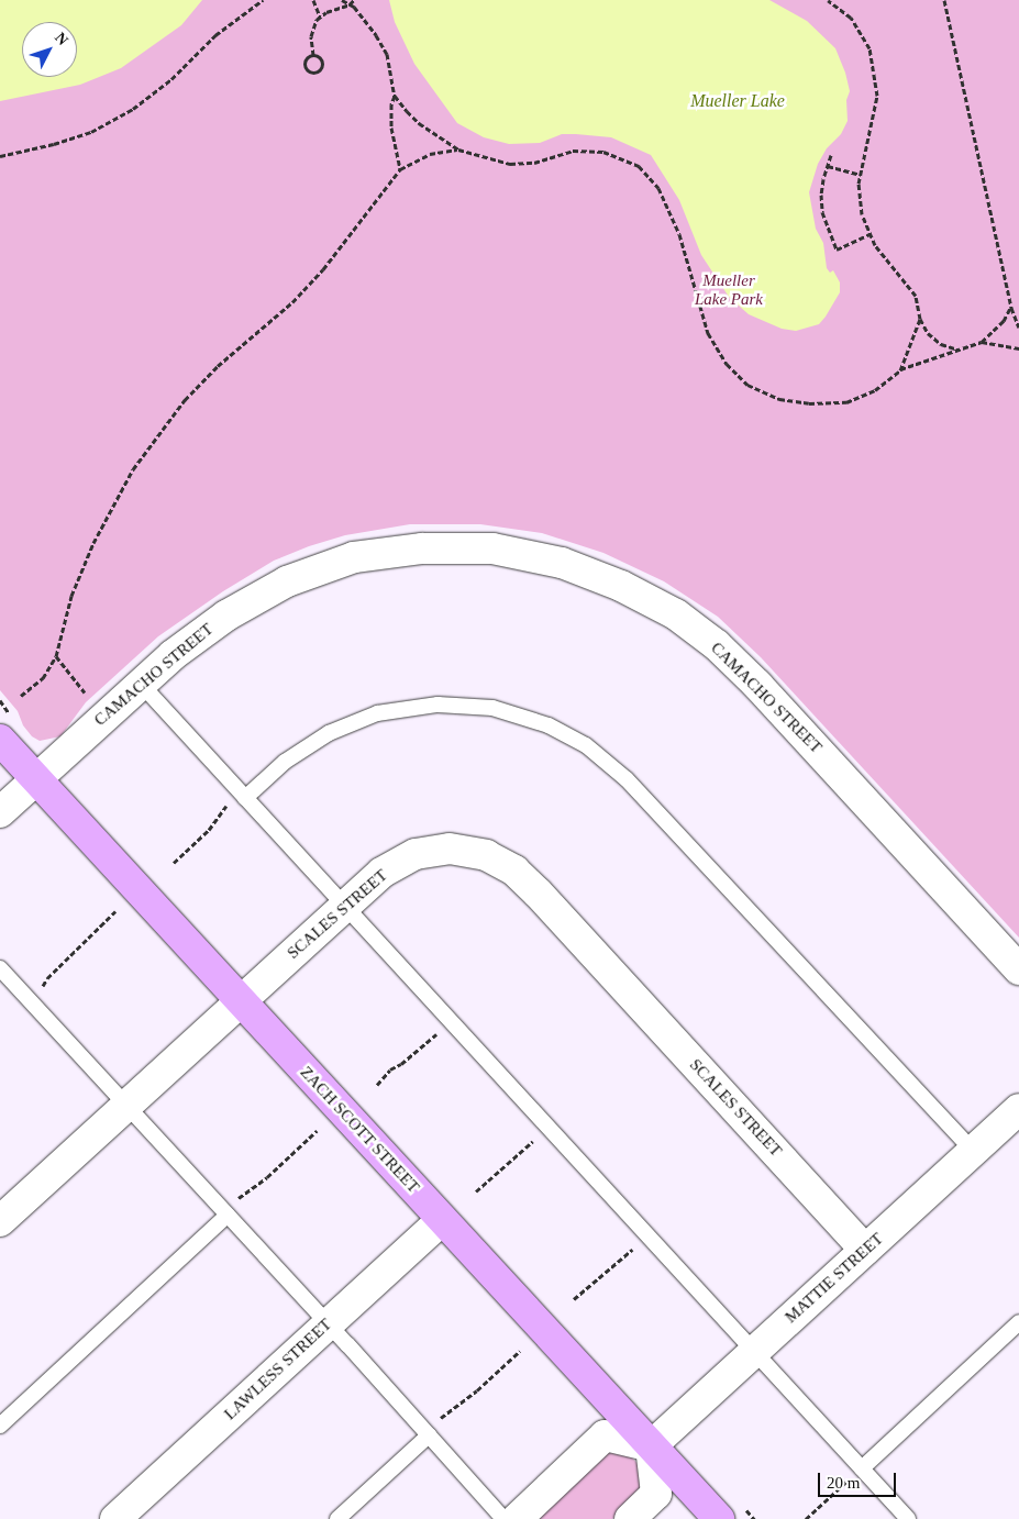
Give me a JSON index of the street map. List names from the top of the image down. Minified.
{"streets":{"street":["CAMACHO STREET","SCALES STREET","ZACH SCOTT STREET","MATTIE STREET","LAWLESS STREET"]},"crossings":[["CAMACHO STREET","ZACH SCOTT STREET"],["SCALES STREET","ZACH SCOTT STREET"],["SCALES STREET","MATTIE STREET"],["ZACH SCOTT STREET","MATTIE STREET"],["ZACH SCOTT STREET","LAWLESS STREET"]],"water":["Mueller Lake"],"parks":["Mueller Lake Park"],"scale_bar":"20 m","north":"top right"}
